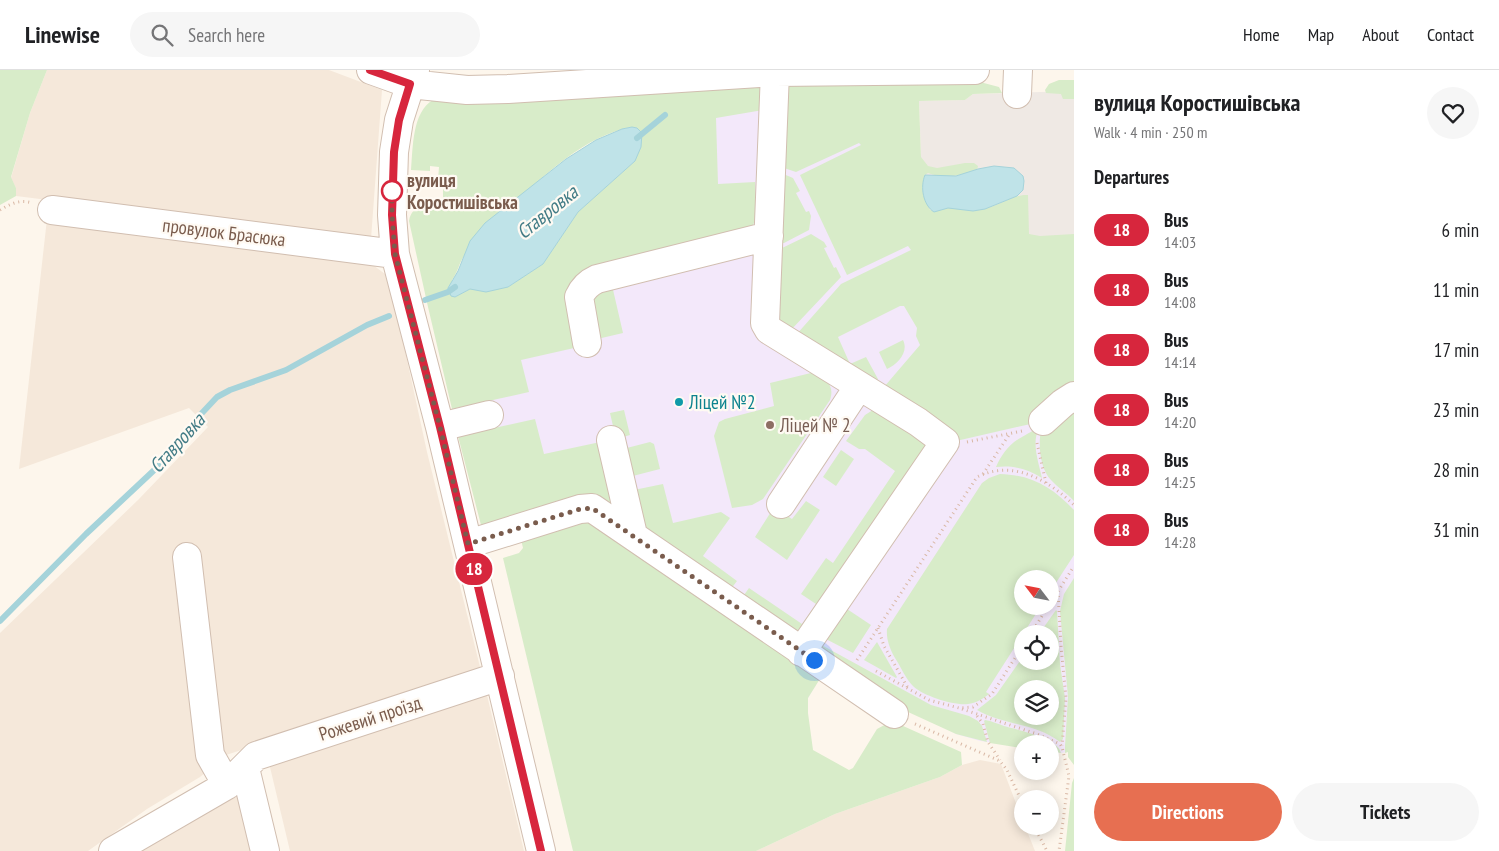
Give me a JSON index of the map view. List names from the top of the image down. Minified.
{"streets":{"street":["провулок Брасюка","Рожевий проїзд"]},"water":["Ставровка"],"places":["вулиця Коростишівська","Ліцей №2","Ліцей № 2"],"lines":["bus line 18"],"north":"top left","page":{"header":"Linewise","search":"Search here","nav":["Home","Map","About","Contact"],"on_map":"18","heading":[["вулиця Коростишівська","Walk · 4 min · 250 m"],"Departures"],"list":[{"mark":"18","name":"Bus","note":"14:03","value":"6 min"},{"mark":"18","name":"Bus","note":"14:08","value":"11 min"},{"mark":"18","name":"Bus","note":"14:14","value":"17 min"},{"mark":"18","name":"Bus","note":"14:20","value":"23 min"},{"mark":"18","name":"Bus","note":"14:25","value":"28 min"},{"mark":"18","name":"Bus","note":"14:28","value":"31 min"}],"map_buttons":["+","−"],"buttons":["Directions","Tickets"]}}
